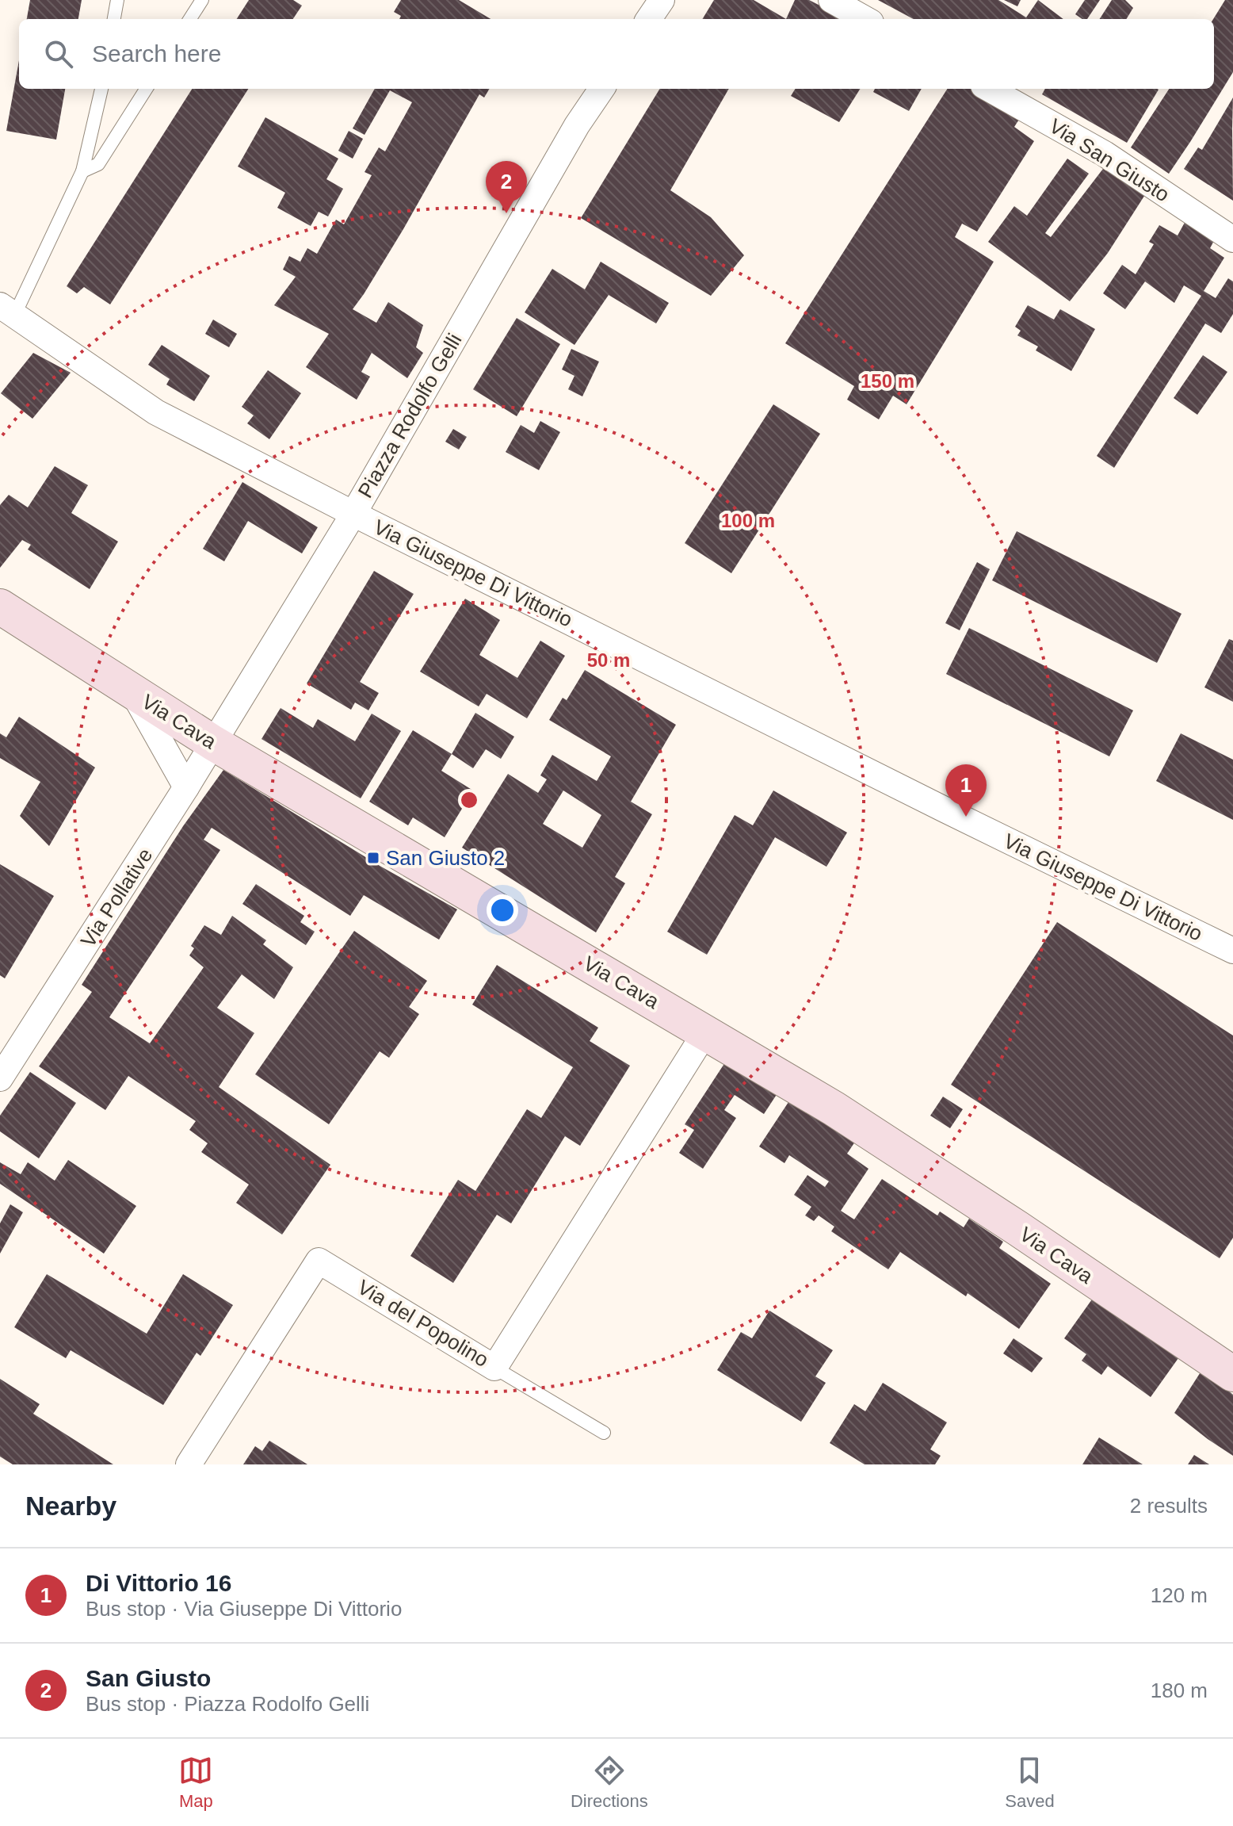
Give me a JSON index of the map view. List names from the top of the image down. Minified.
{"streets":{"street":["Via San Giusto","Piazza Rodolfo Gelli","Via Giuseppe Di Vittorio","Via Cava","Via Pollative","Via del Popolino"]},"crossings":[["Piazza Rodolfo Gelli","Via Giuseppe Di Vittorio"],["Piazza Rodolfo Gelli","Via Cava"],["Piazza Rodolfo Gelli","Via Pollative"],["Via Cava","Via Pollative"],["Via Cava","Via del Popolino"]],"places":{"transit":["San Giusto 2"]},"page":{"search":"Search here","pins":["2","1"],"heading":["Nearby","2 results"],"list":[{"mark":"1","name":"Di Vittorio 16","note":"Bus stop · Via Giuseppe Di Vittorio","value":"120 m"},{"mark":"2","name":"San Giusto","note":"Bus stop · Piazza Rodolfo Gelli","value":"180 m"}],"nav":["Map","Directions","Saved"]},"rings":["150 m","100 m","50 m"]}
